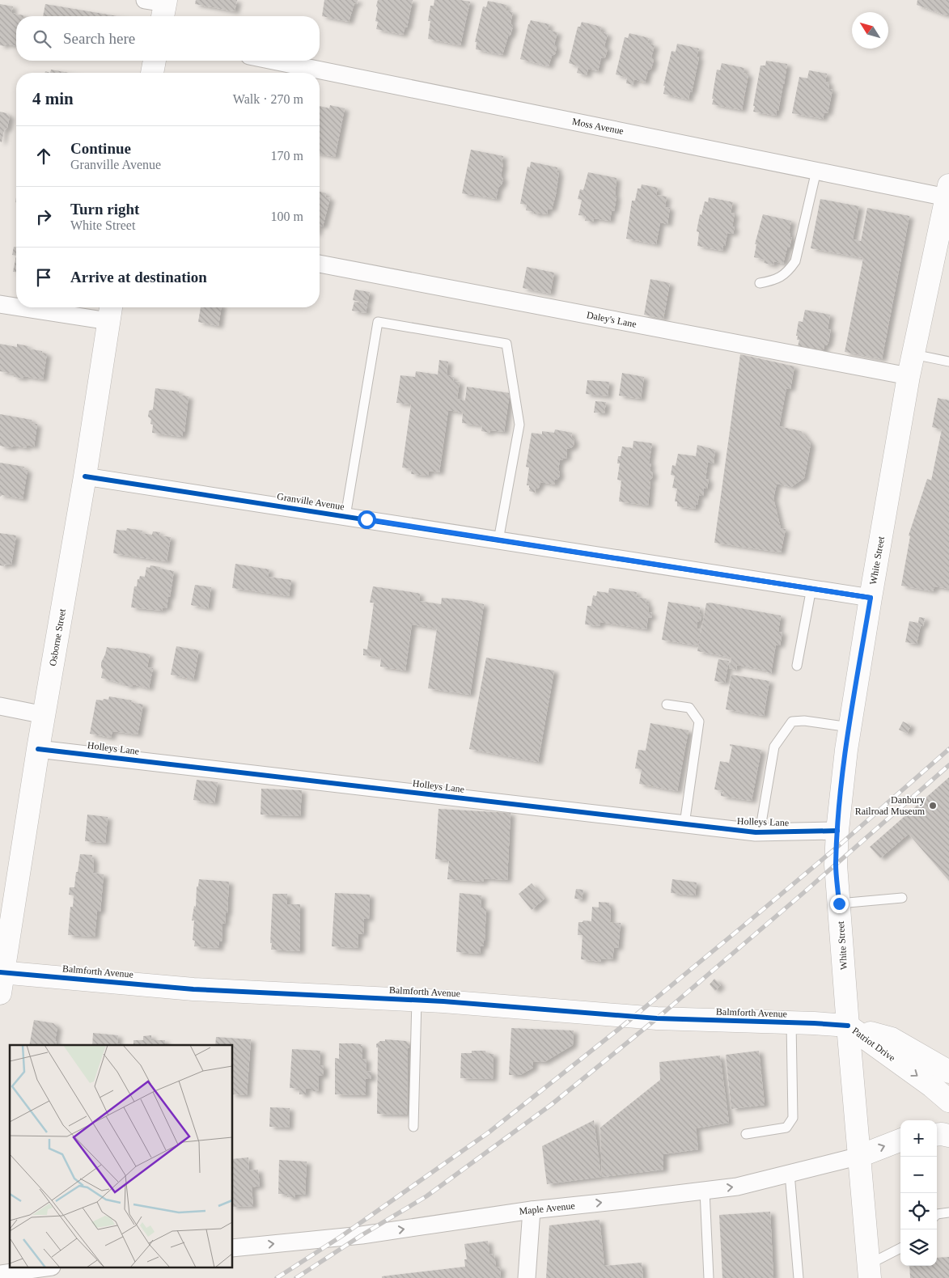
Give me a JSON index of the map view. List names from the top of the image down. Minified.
{"streets":{"main road":["White Street","Osborne Street","Balmforth Avenue","Patriot Drive"],"street":["Moss Avenue","Daley's Lane","Granville Avenue","Holleys Lane","Maple Avenue"]},"crossings":[["Moss Avenue","White Street"],["Daley's Lane","White Street"],["Granville Avenue","White Street"],["Granville Avenue","Osborne Street"],["White Street","Holleys Lane"],["White Street","Balmforth Avenue"],["White Street","Patriot Drive"],["White Street","Maple Avenue"],["Osborne Street","Holleys Lane"],["Osborne Street","Balmforth Avenue"],["Balmforth Avenue","Patriot Drive"]],"one_way":["Maple Avenue"],"places":["Danbury Railroad Museum"],"north":"top left","page":{"search":"Search here","heading":["4 min","Walk · 270 m"],"list":[["Continue","Granville Avenue","170 m"],["Turn right","White Street","100 m"],"Arrive at destination"],"map_buttons":["+","−"]}}
